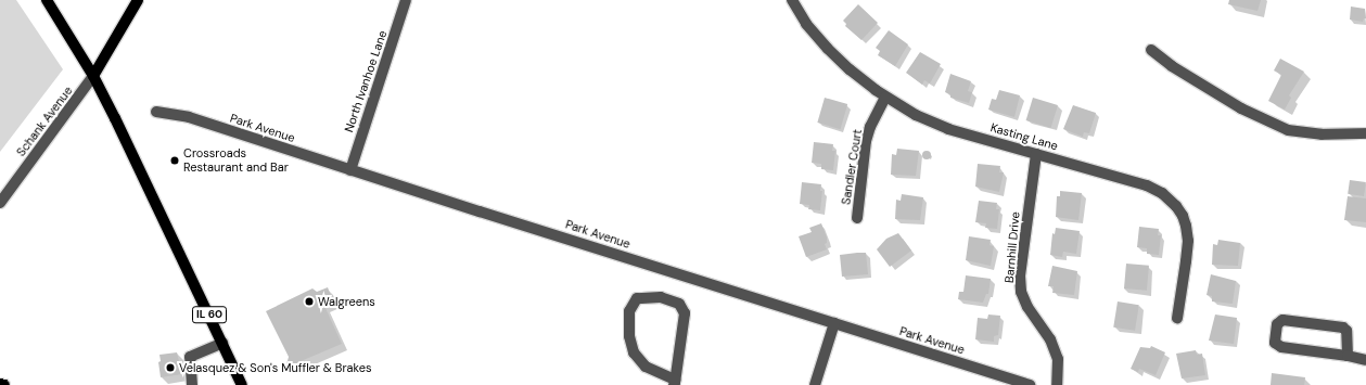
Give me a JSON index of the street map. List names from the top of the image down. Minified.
{"streets":{"main road":["IL 60"],"street":["North Ivanhoe Lane","Schank Avenue","Park Avenue","Kasting Lane","Sandler Court","Barnhill Drive"]},"crossings":[["North Ivanhoe Lane","Park Avenue"],["Schank Avenue","IL 60"],["Kasting Lane","Sandler Court"],["Kasting Lane","Barnhill Drive"]],"places":["Crossroads Restaurant and Bar","Walgreens","Velasquez & Son's Muffler & Brakes"]}
